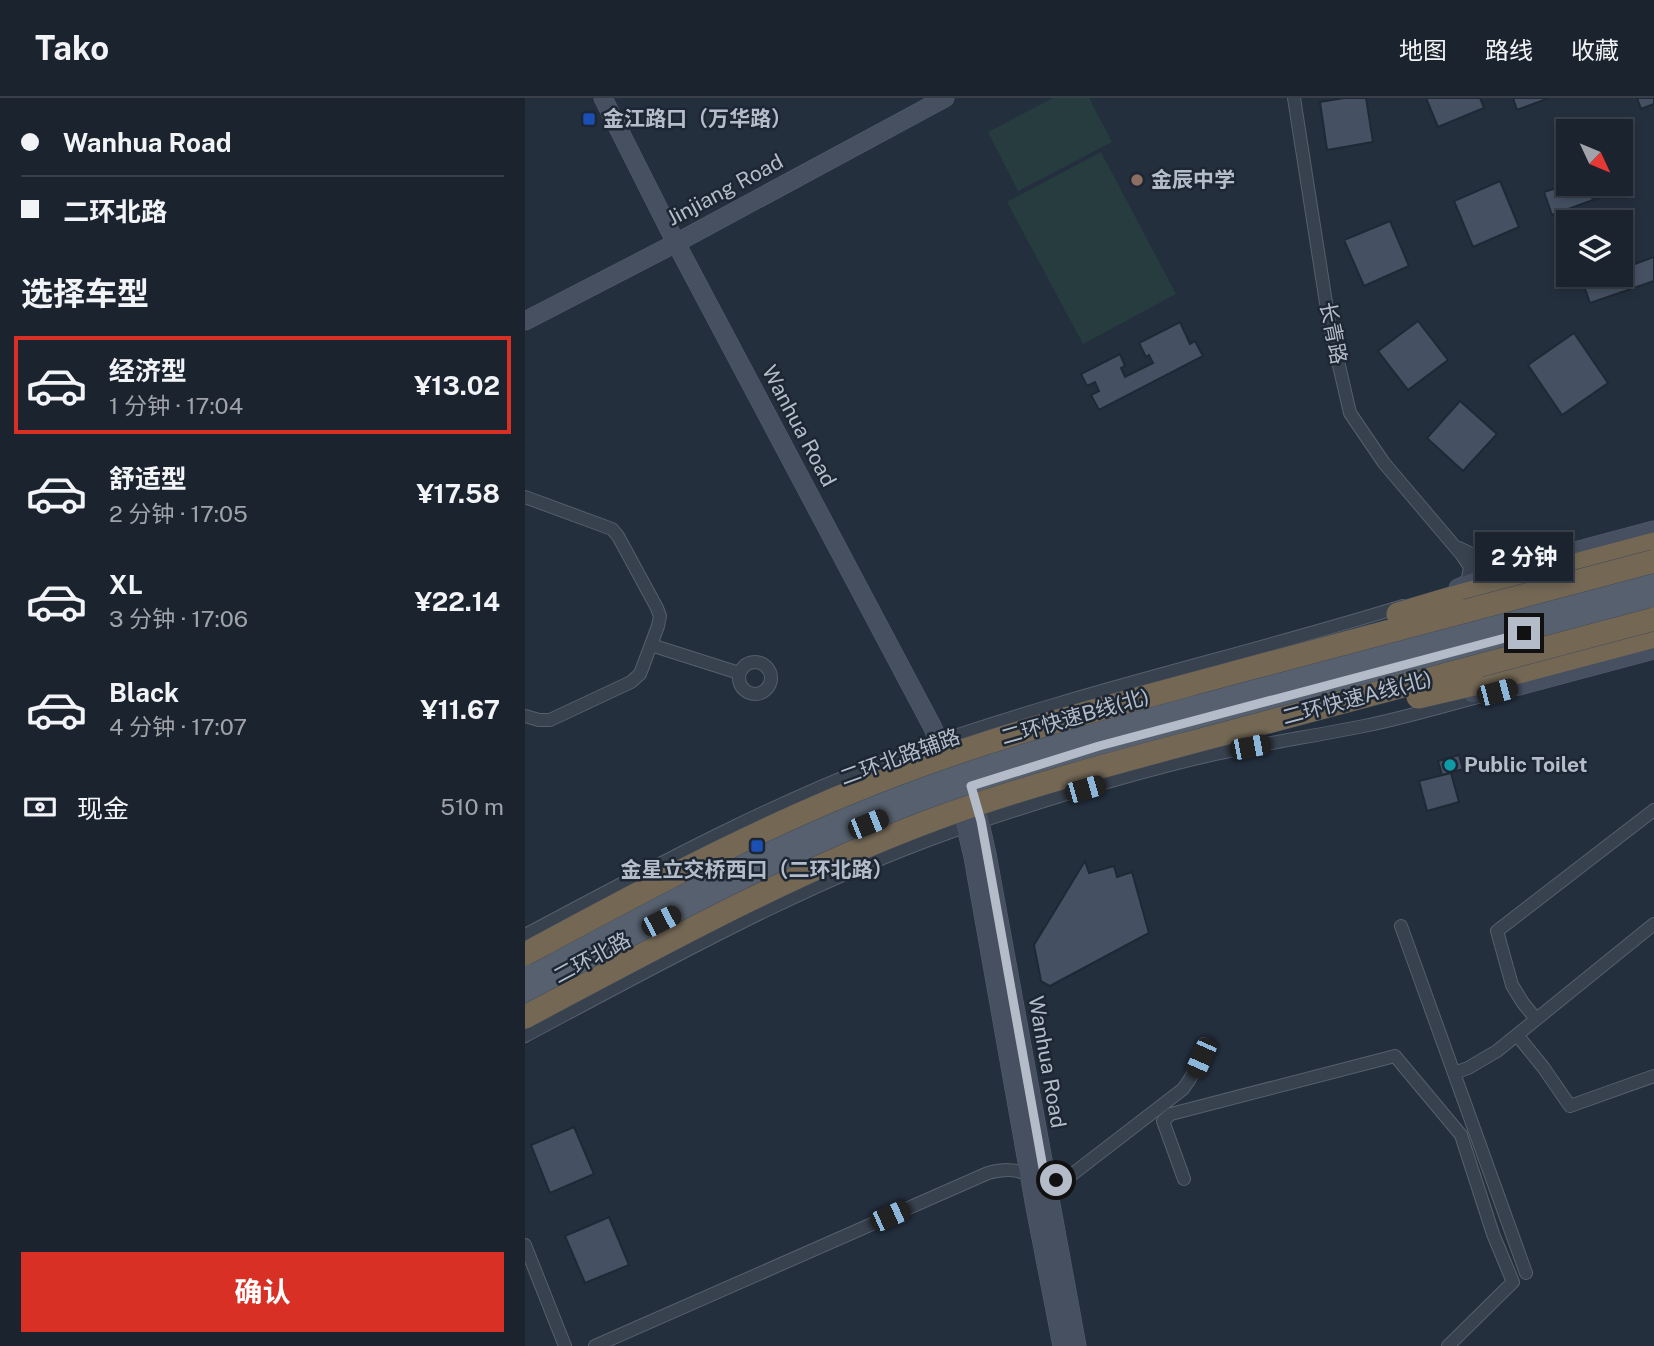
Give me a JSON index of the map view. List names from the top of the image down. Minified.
{"streets":{"highway":["二环快速A线(北)","二环快速B线(北)"],"main road":["二环北路"],"street":["Jinjiang Road","长青路","Wanhua Road","二环北路辅路"]},"crossings":[["Jinjiang Road","Wanhua Road"],["Wanhua Road","二环北路辅路"],["Wanhua Road","二环北路"],["二环快速A线(北)","二环快速B线(北)"],["二环快速A线(北)","二环北路"],["二环快速B线(北)","二环北路"]],"places":{"transit":["金江路口（万华路）","金星立交桥西口（二环北路）"],"other":["金辰中学","Public Toilet"]},"north":"bottom right","page":{"header":"Tako","nav":["地图","路线","收藏"],"banner":["Wanhua Road","二环北路"],"heading":"选择车型","list":[{"name":"经济型","note":"1 分钟 · 17:04","value":"¥13.02"},{"name":"舒适型","note":"2 分钟 · 17:05","value":"¥17.58"},{"name":"XL","note":"3 分钟 · 17:06","value":"¥22.14"},{"name":"Black","note":"4 分钟 · 17:07","value":"¥11.67"}],"bubble":"2 分钟","pay":["现金","510 m"],"buttons":"确认"}}
